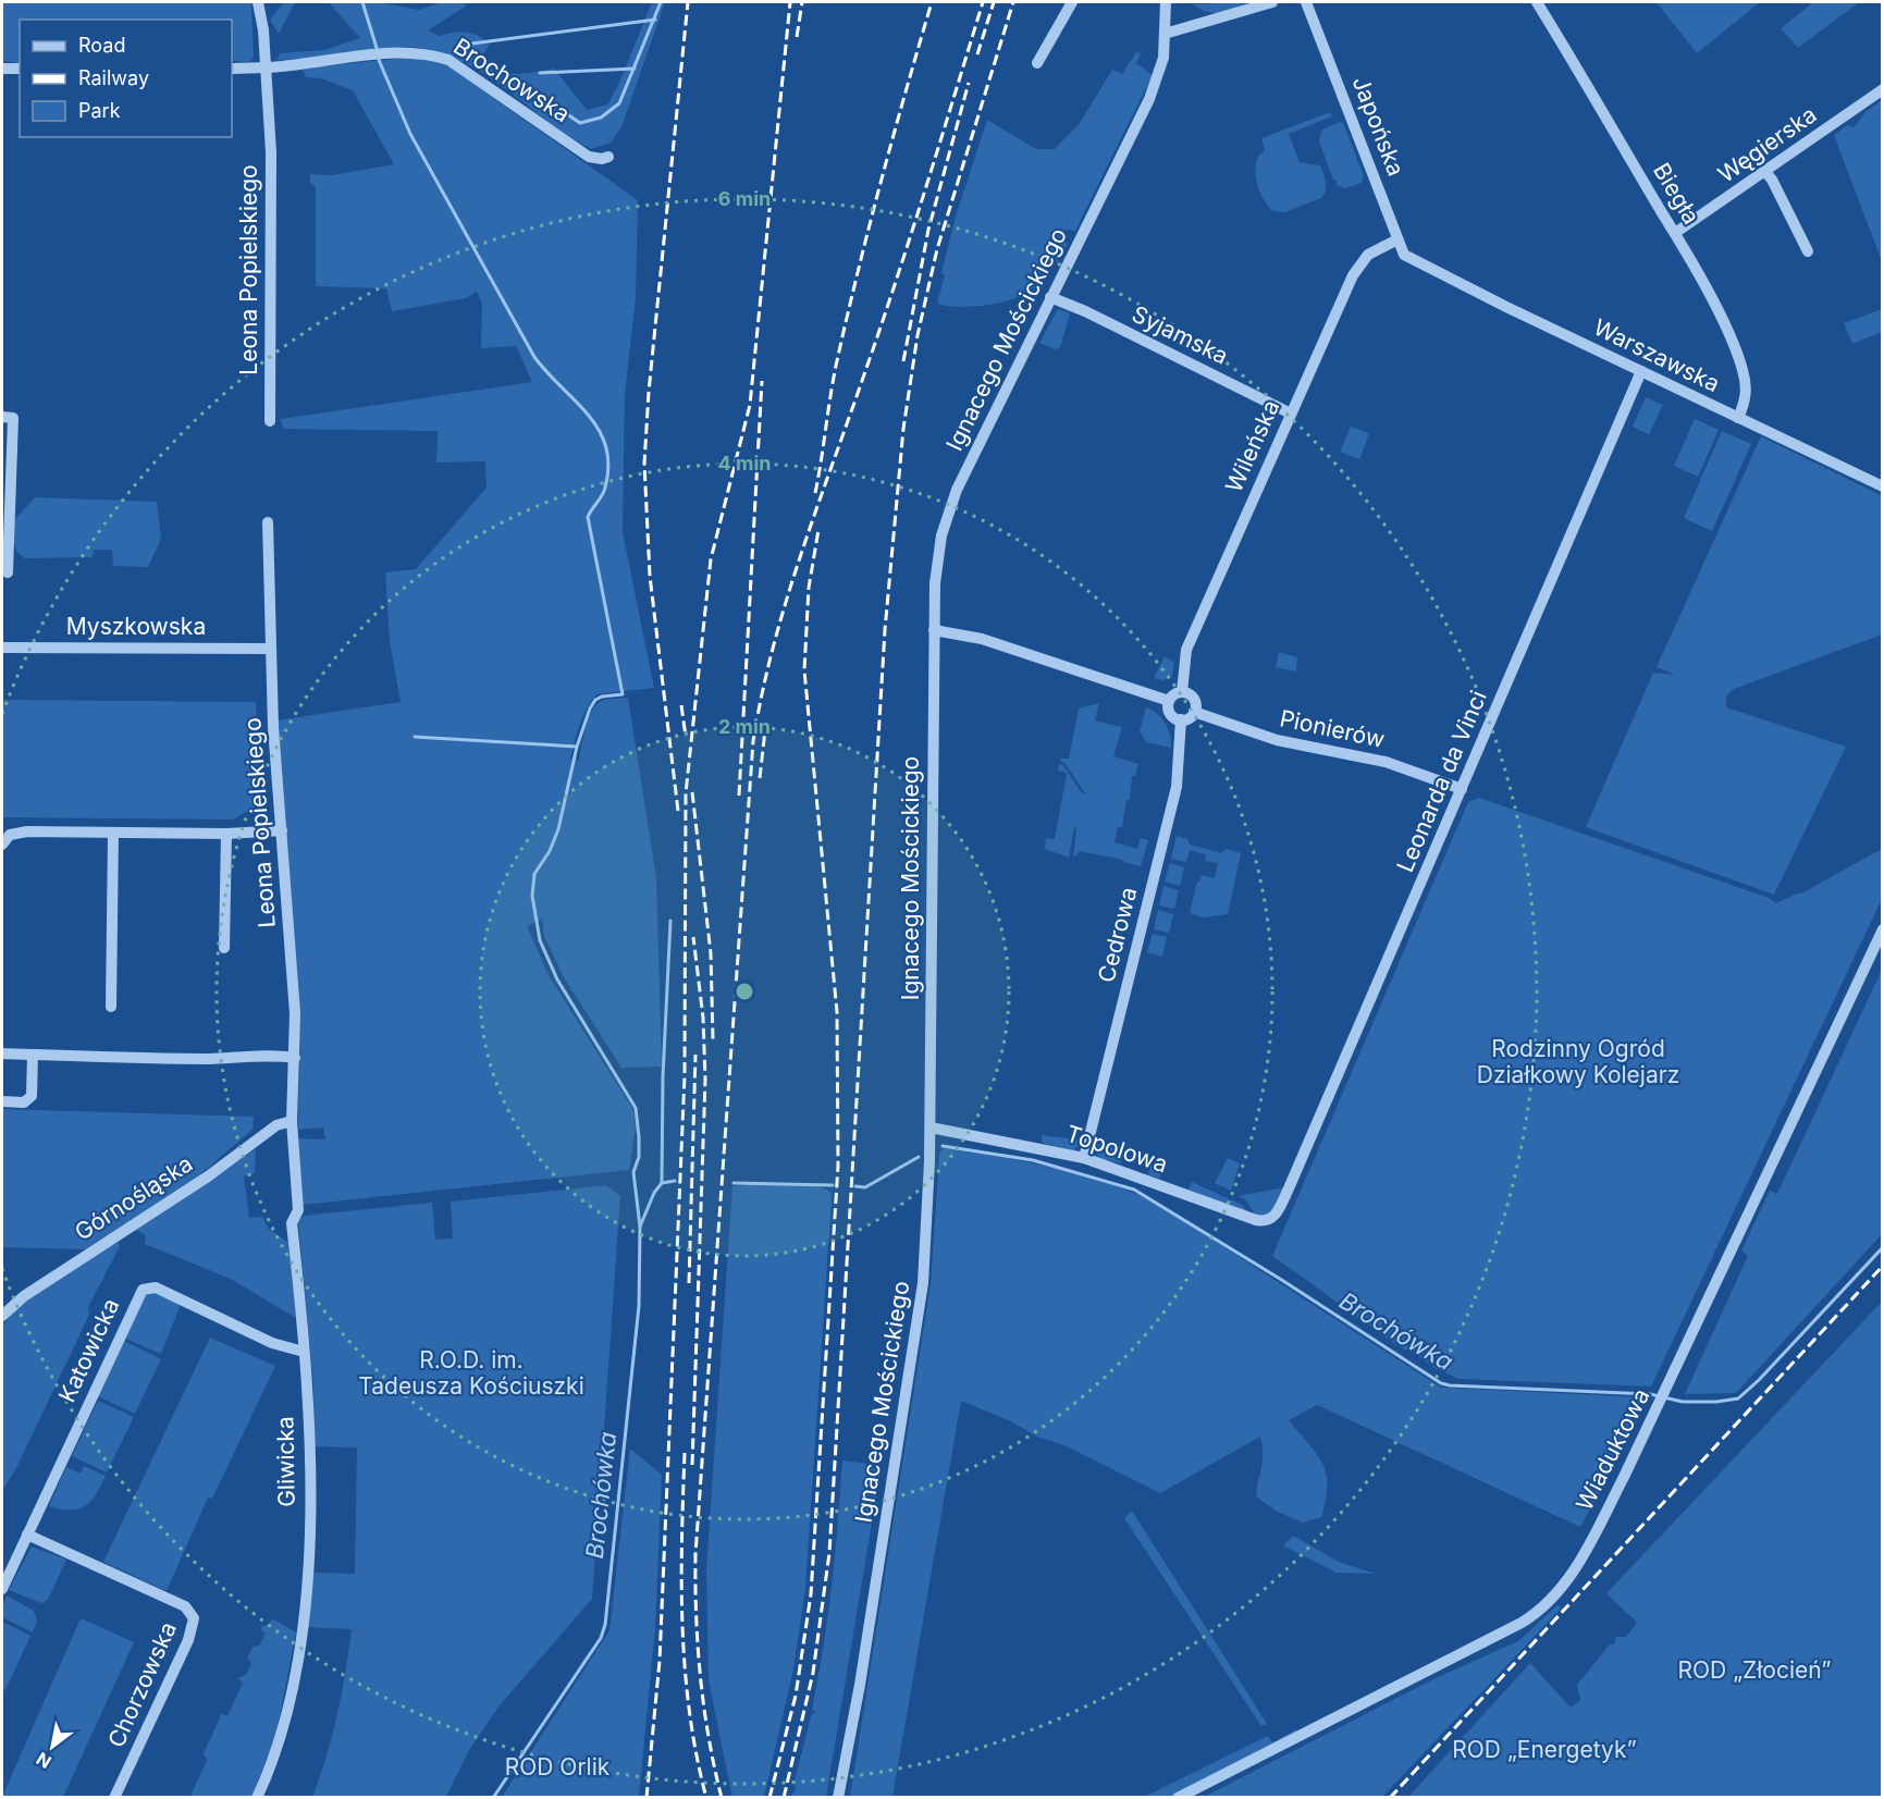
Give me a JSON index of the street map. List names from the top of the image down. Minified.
{"streets":{"street":["Brochowska","Japońska","Węgierska","Biegła","Leona Popielskiego","Syjamska","Ignacego Mościckiego","Warszawska","Wileńska","Myszkowska","Pionierów","Leonarda da Vinci","Cedrowa","Topolowa","Górnośląska","Katowicka","Wiaduktowa","Gliwicka","Chorzowska"]},"crossings":[["Brochowska","Leona Popielskiego"],["Japońska","Warszawska"],["Japońska","Wileńska"],["Węgierska","Biegła"],["Biegła","Warszawska"],["Leona Popielskiego","Myszkowska"],["Leona Popielskiego","Górnośląska"],["Leona Popielskiego","Gliwicka"],["Syjamska","Ignacego Mościckiego"],["Syjamska","Wileńska"],["Ignacego Mościckiego","Topolowa"],["Warszawska","Leonarda da Vinci"],["Wileńska","Pionierów"],["Wileńska","Cedrowa"],["Pionierów","Leonarda da Vinci"],["Pionierów","Cedrowa"],["Leonarda da Vinci","Topolowa"],["Cedrowa","Topolowa"],["Górnośląska","Gliwicka"],["Katowicka","Gliwicka"],["Katowicka","Chorzowska"]],"water":["Brochówka"],"parks":["Rodzinny Ogród Działkowy Kolejarz","R.O.D. im. Tadeusza Kościuszki","ROD „Złocień”","ROD „Energetyk”","ROD Orlik"],"legend":["Road","Railway","Park"],"north":"bottom left","rings":["6 min","4 min","2 min"]}
